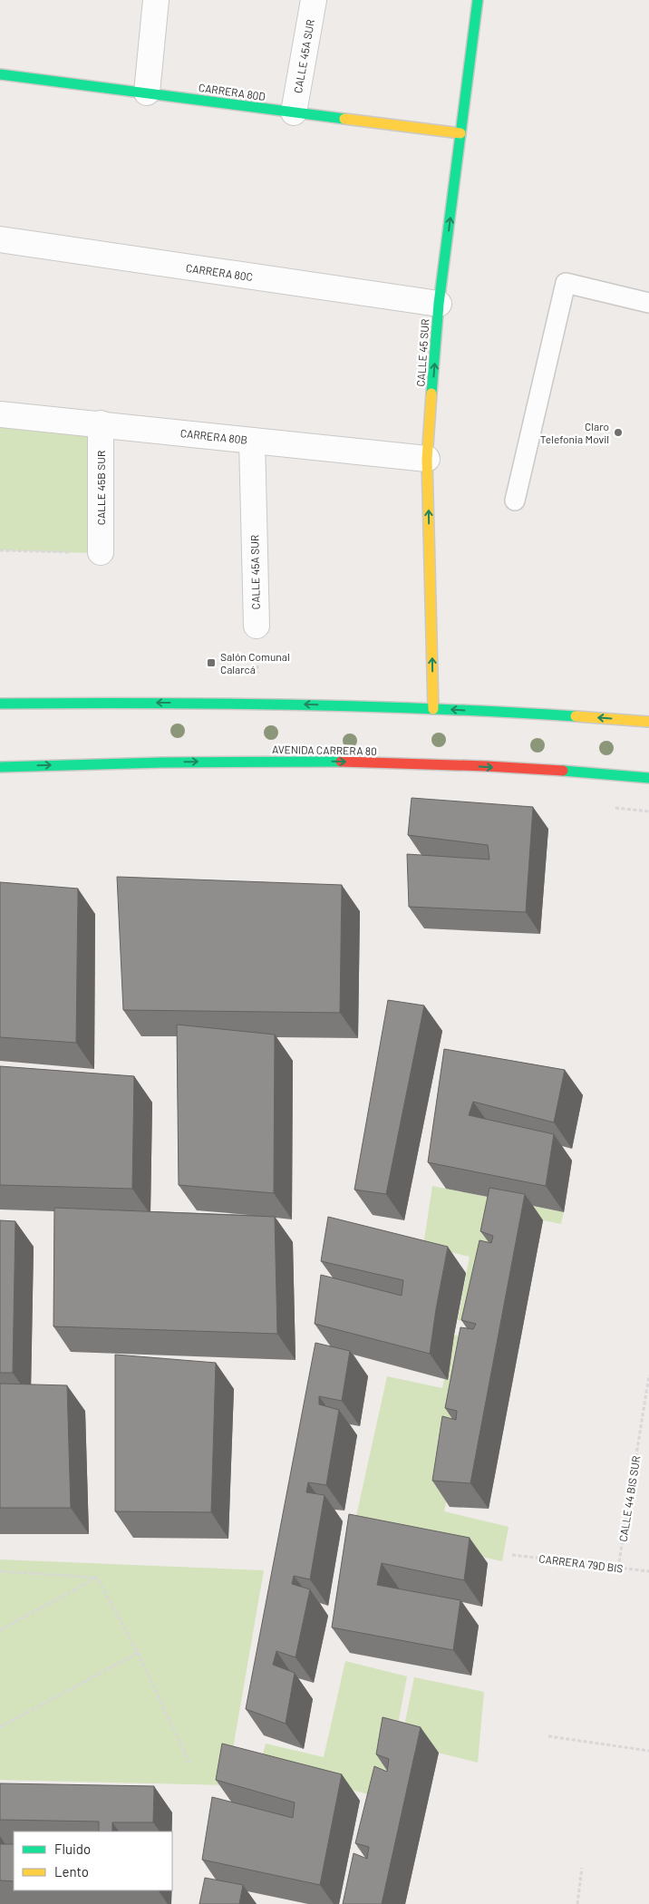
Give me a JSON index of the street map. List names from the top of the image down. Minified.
{"streets":{"main road":["CARRERA 80D","CALLE 45 SUR","AVENIDA CARRERA 80"],"street":["CALLE 45A SUR","CARRERA 80C","CARRERA 80B","CALLE 45B SUR"],"path":["CALLE 44 BIS SUR","CARRERA 79D BIS"]},"crossings":[["CALLE 45A SUR","CARRERA 80D"],["CALLE 45A SUR","CARRERA 80B"],["CARRERA 80D","CALLE 45 SUR"],["CARRERA 80C","CALLE 45 SUR"],["CALLE 45 SUR","CARRERA 80B"],["CARRERA 80B","CALLE 45B SUR"],["CALLE 44 BIS SUR","CARRERA 79D BIS"]],"one_way":["CALLE 45 SUR"],"places":{"other":["Claro Telefonia Movil"],"transit":["Salón Comunal Calarcá"]},"legend":["Fluido","Lento"]}
